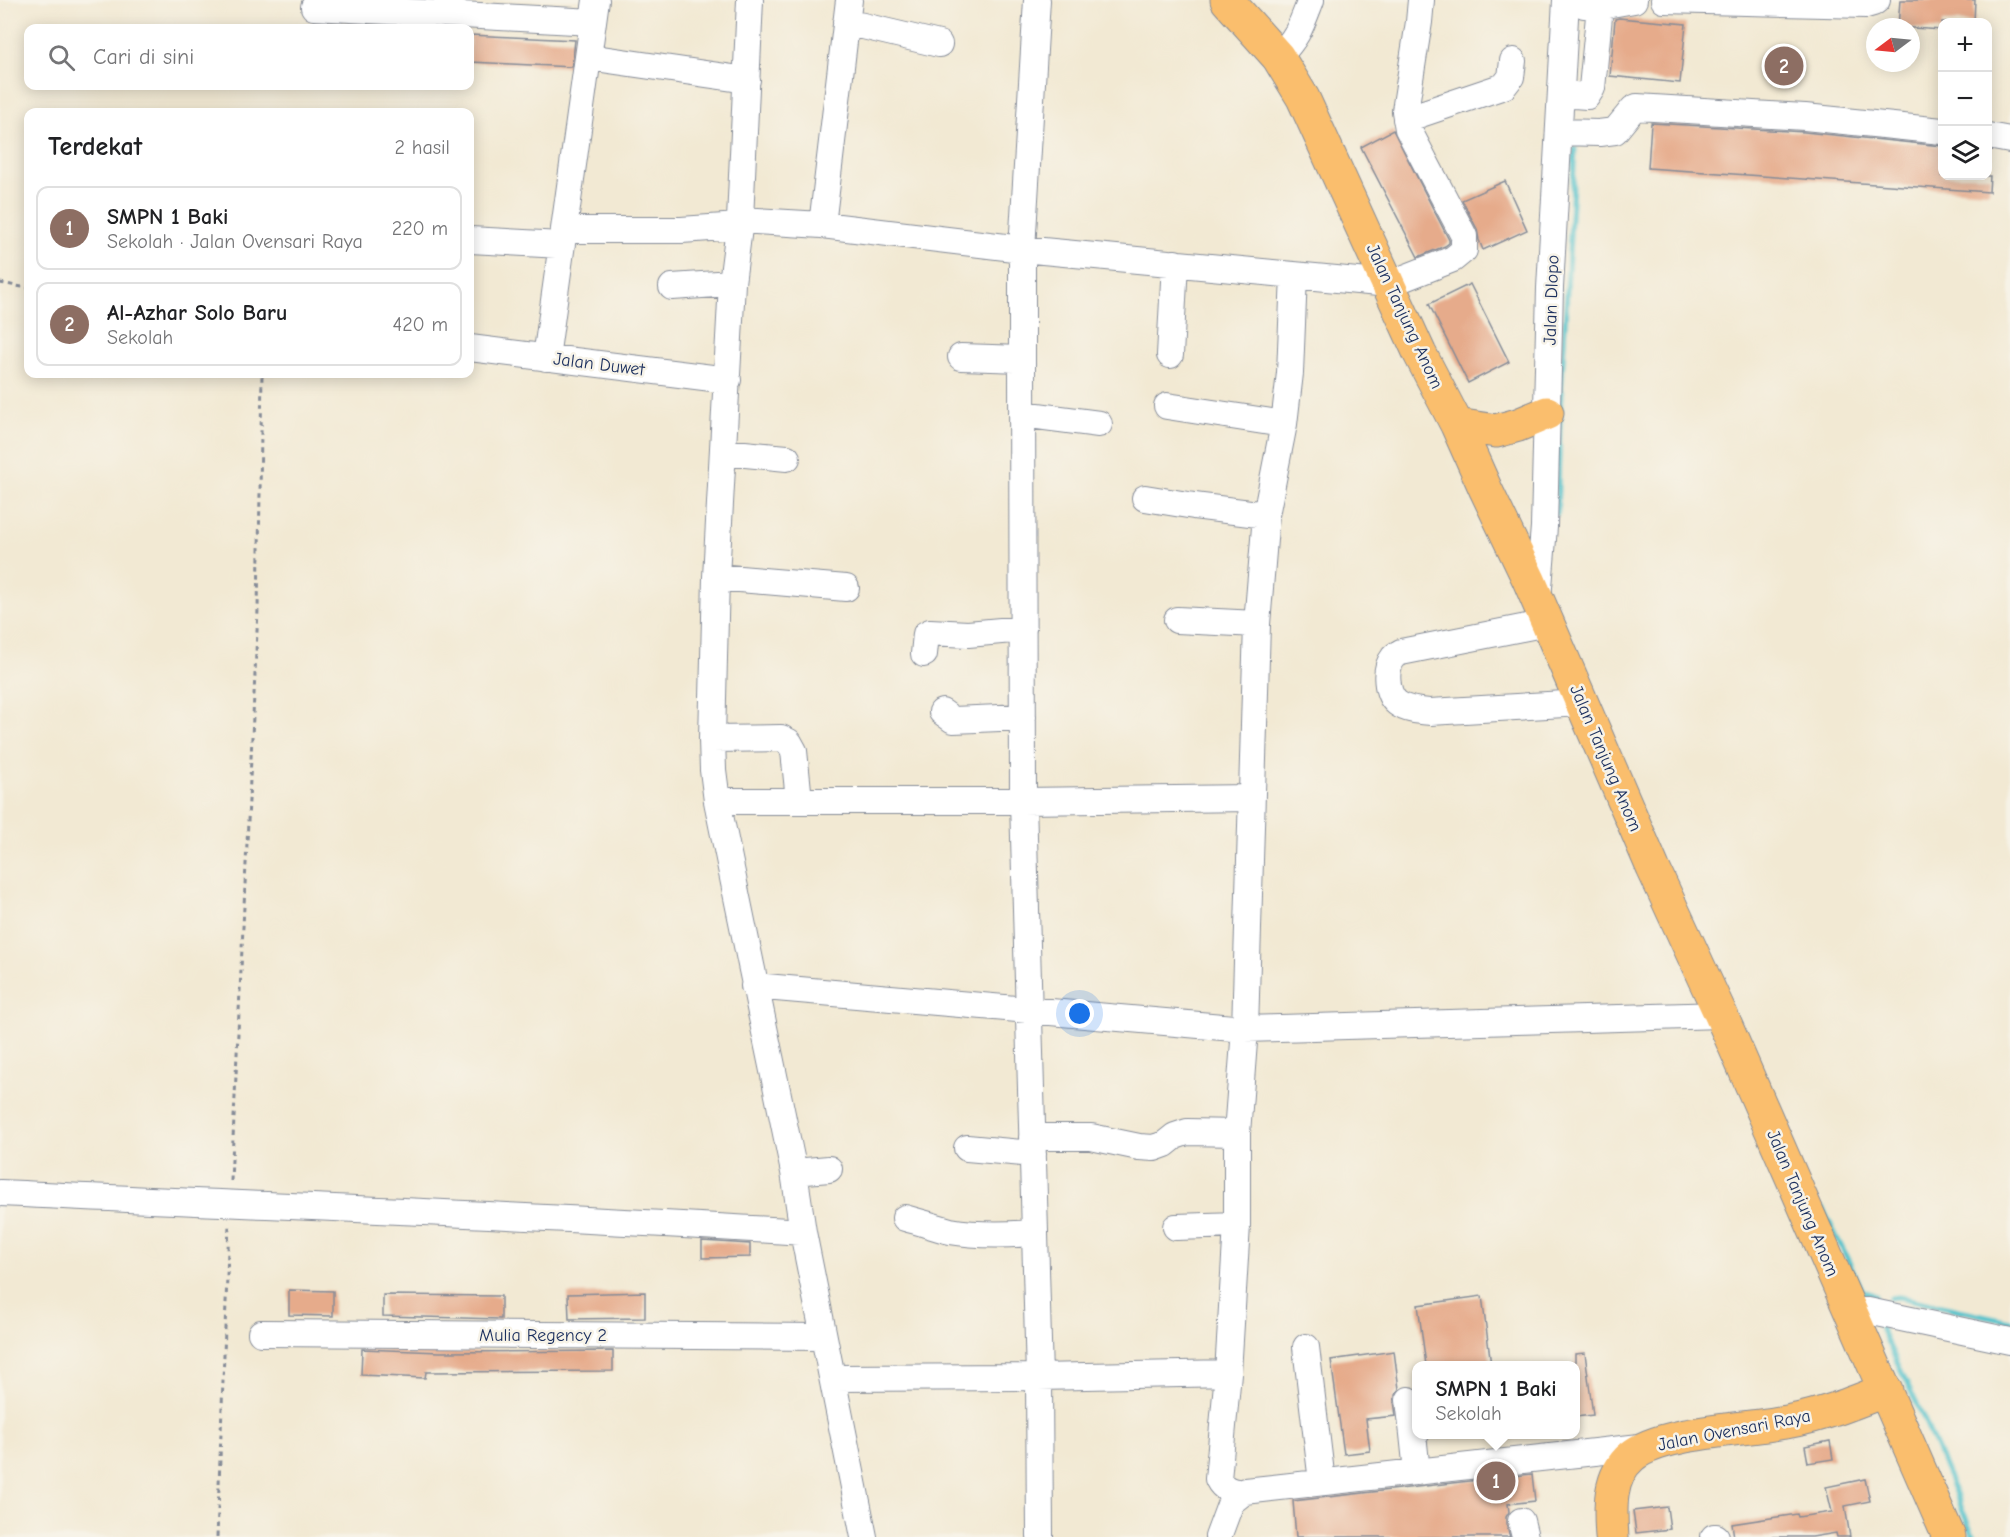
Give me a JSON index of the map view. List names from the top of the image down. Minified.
{"streets":{"main road":["Jalan Tanjung Anom","Jalan Ovensari Raya"],"street":["Jalan Dlopo","Jalan Duwet","Mulia Regency 2"]},"crossings":[["Jalan Dlopo","Jalan Tanjung Anom"],["Jalan Tanjung Anom","Jalan Ovensari Raya"]],"north":"left","page":{"map_buttons":["+","−"],"search":"Cari di sini","pins":["2","1"],"heading":["Terdekat","2 hasil"],"list":[{"mark":"1","name":"SMPN 1 Baki","note":"Sekolah · Jalan Ovensari Raya","value":"220 m"},{"mark":"2","name":"Al-Azhar Solo Baru","note":"Sekolah","value":"420 m"}],"popup":["SMPN 1 Baki","Sekolah"]}}
